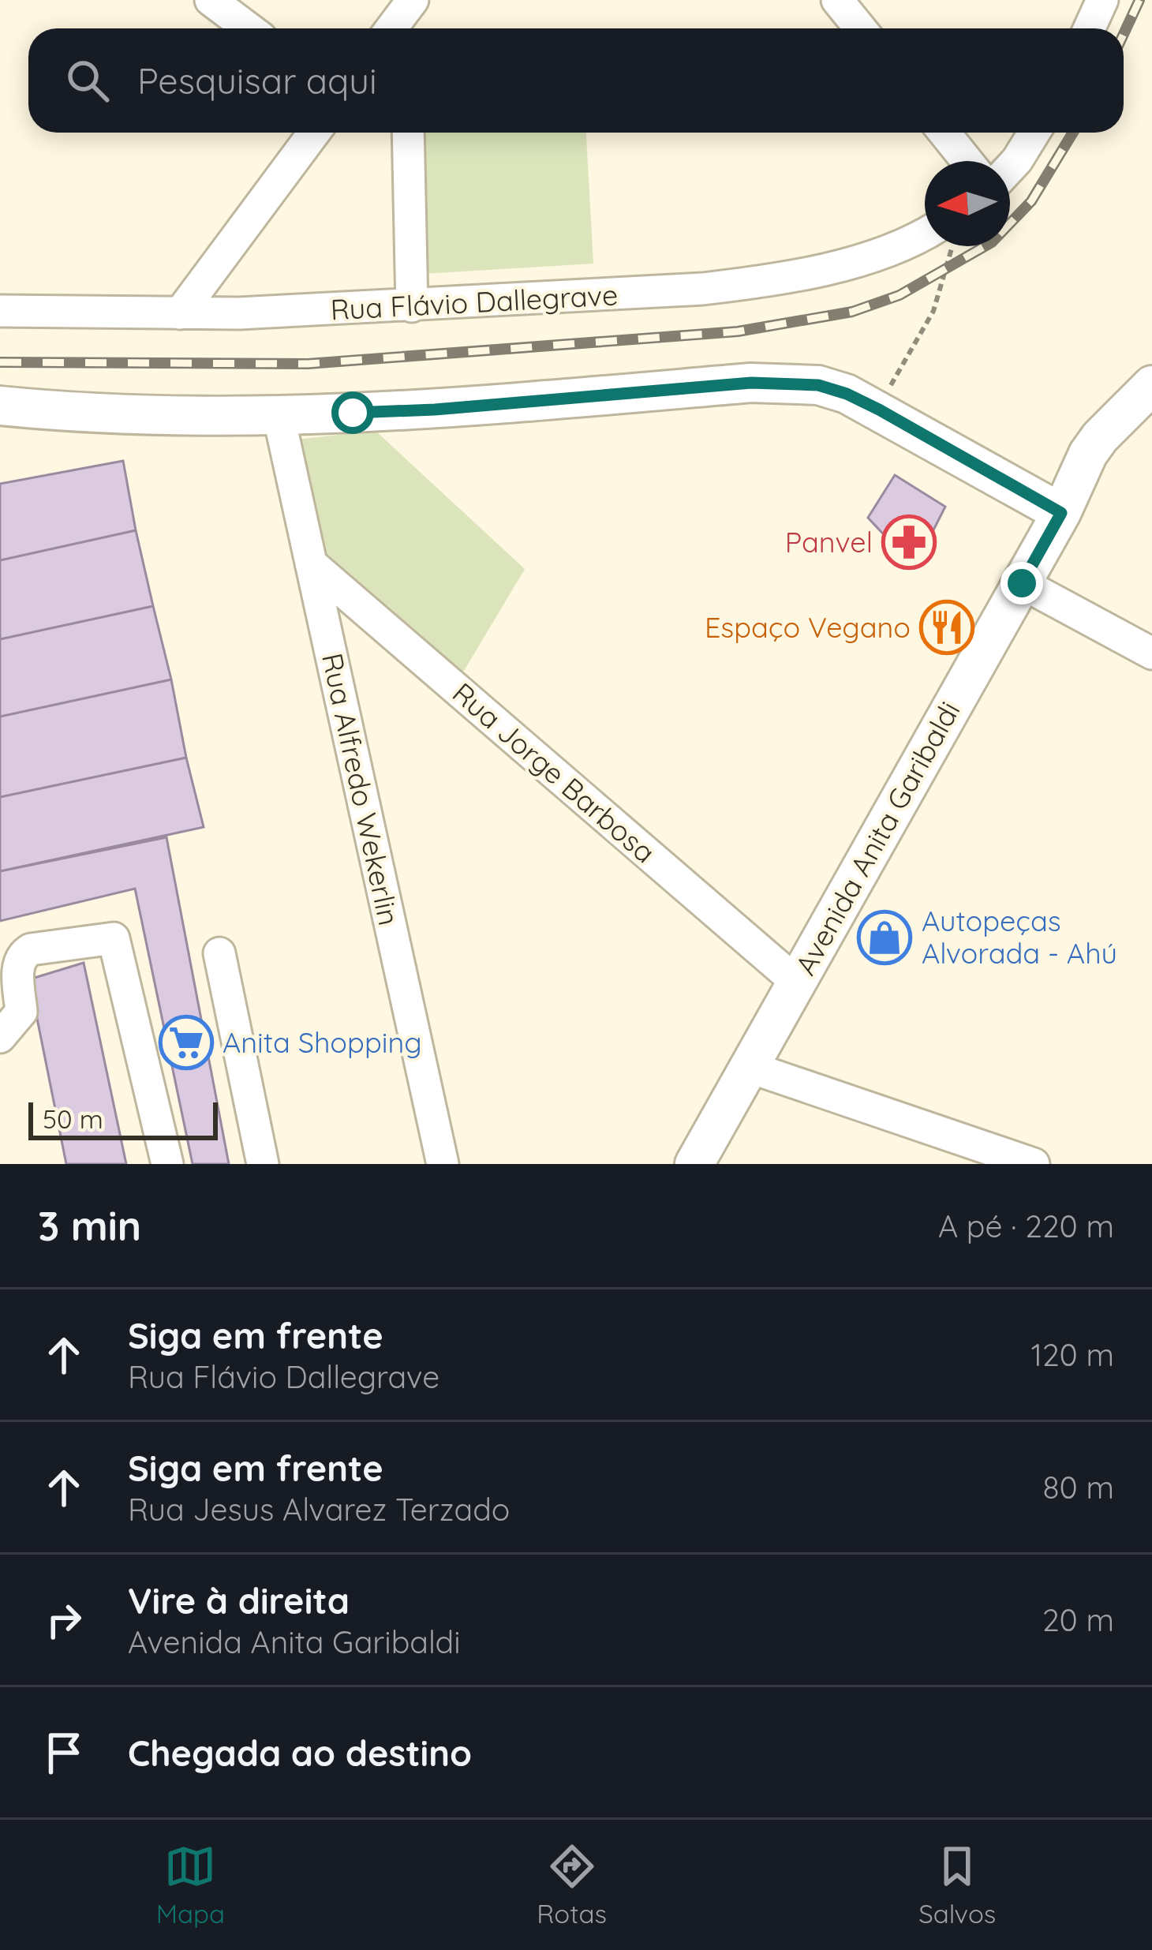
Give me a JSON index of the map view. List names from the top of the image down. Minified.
{"streets":{"main road":["Avenida Anita Garibaldi"],"street":["Rua Flávio Dallegrave","Rua Jorge Barbosa","Rua Alfredo Wekerlin"]},"crossings":[["Rua Jorge Barbosa","Rua Alfredo Wekerlin"],["Rua Jorge Barbosa","Avenida Anita Garibaldi"]],"places":{"pharmacy":["Panvel"],"restaurant":["Espaço Vegano"],"shop":["Autopeças Alvorada - Ahú"],"supermarket":["Anita Shopping"]},"scale_bar":"50 m","north":"left","page":{"search":"Pesquisar aqui","scale":"50 m","heading":["3 min","A pé · 220 m"],"list":[["Siga em frente","Rua Flávio Dallegrave","120 m"],["Siga em frente","Rua Jesus Alvarez Terzado","80 m"],["Vire à direita","Avenida Anita Garibaldi","20 m"],"Chegada ao destino"],"nav":["Mapa","Rotas","Salvos"]}}
